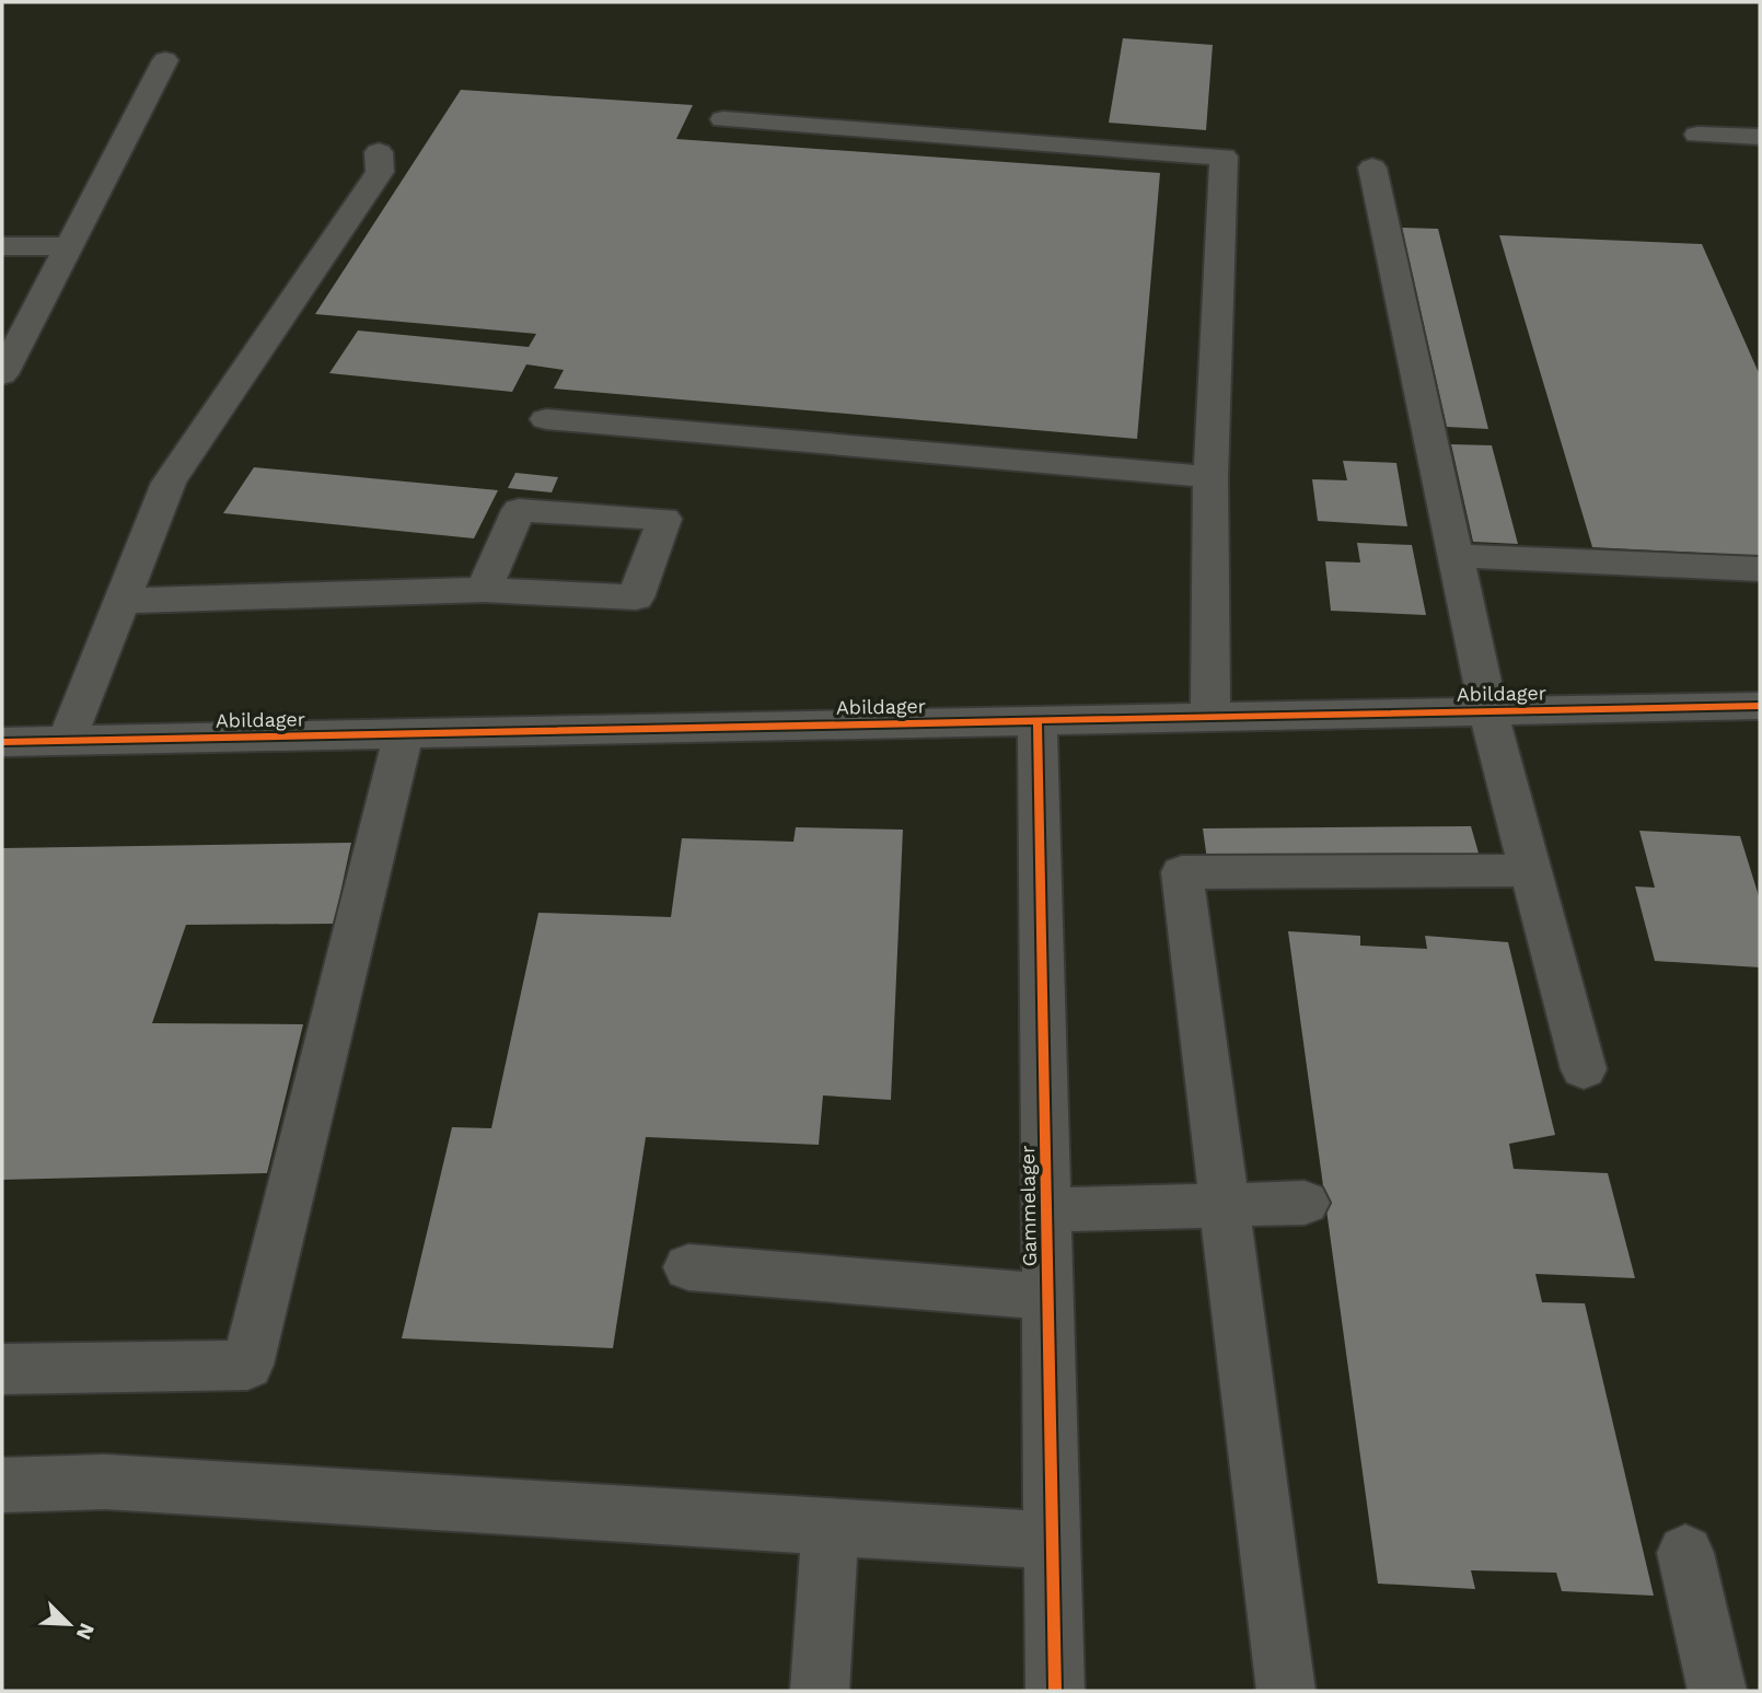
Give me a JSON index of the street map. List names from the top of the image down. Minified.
{"streets":{"street":["Abildager","Gammelager"]},"crossings":[["Abildager","Gammelager"]],"north":"bottom right"}
